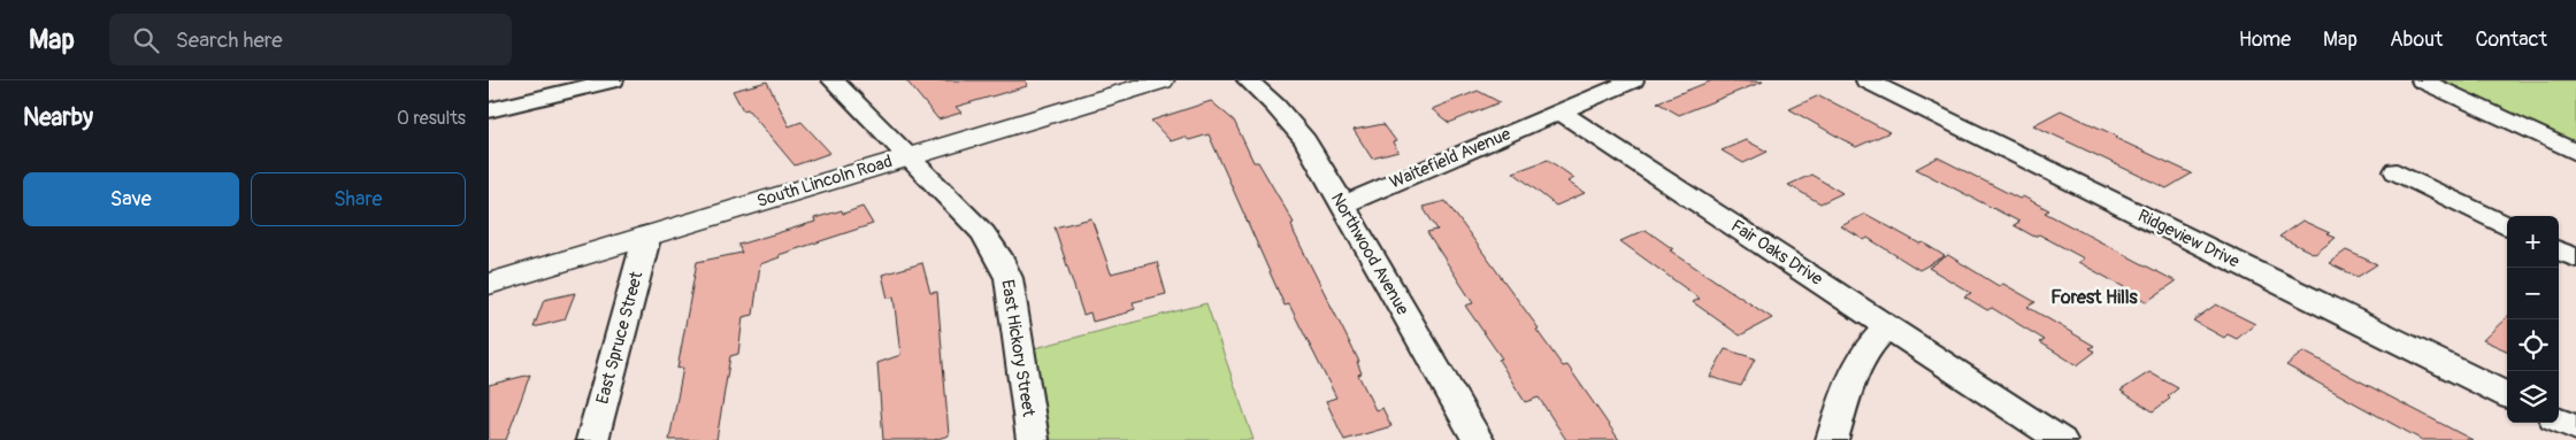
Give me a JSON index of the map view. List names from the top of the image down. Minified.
{"streets":{"street":["Waitefield Avenue","South Lincoln Road","Ridgeview Drive","Fair Oaks Drive","Northwood Avenue","East Spruce Street","East Hickory Street"]},"crossings":[["Waitefield Avenue","Fair Oaks Drive"],["Waitefield Avenue","Northwood Avenue"],["South Lincoln Road","East Spruce Street"],["South Lincoln Road","East Hickory Street"]],"districts":["Forest Hills"],"page":{"header":"Map","search":"Search here","nav":["Home","Map","About","Contact"],"heading":["Nearby","0 results"],"buttons":["Save","Share"],"map_buttons":["+","−"]}}
